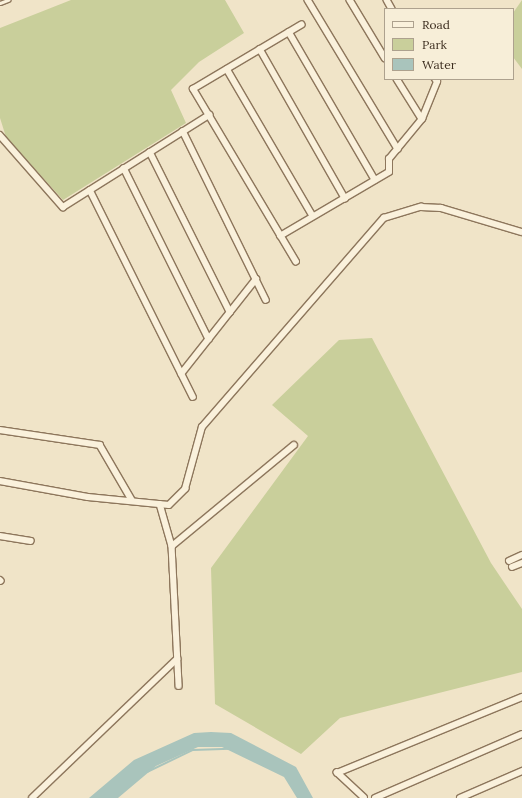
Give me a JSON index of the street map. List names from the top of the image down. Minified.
{"legend":["Road","Park","Water"]}
